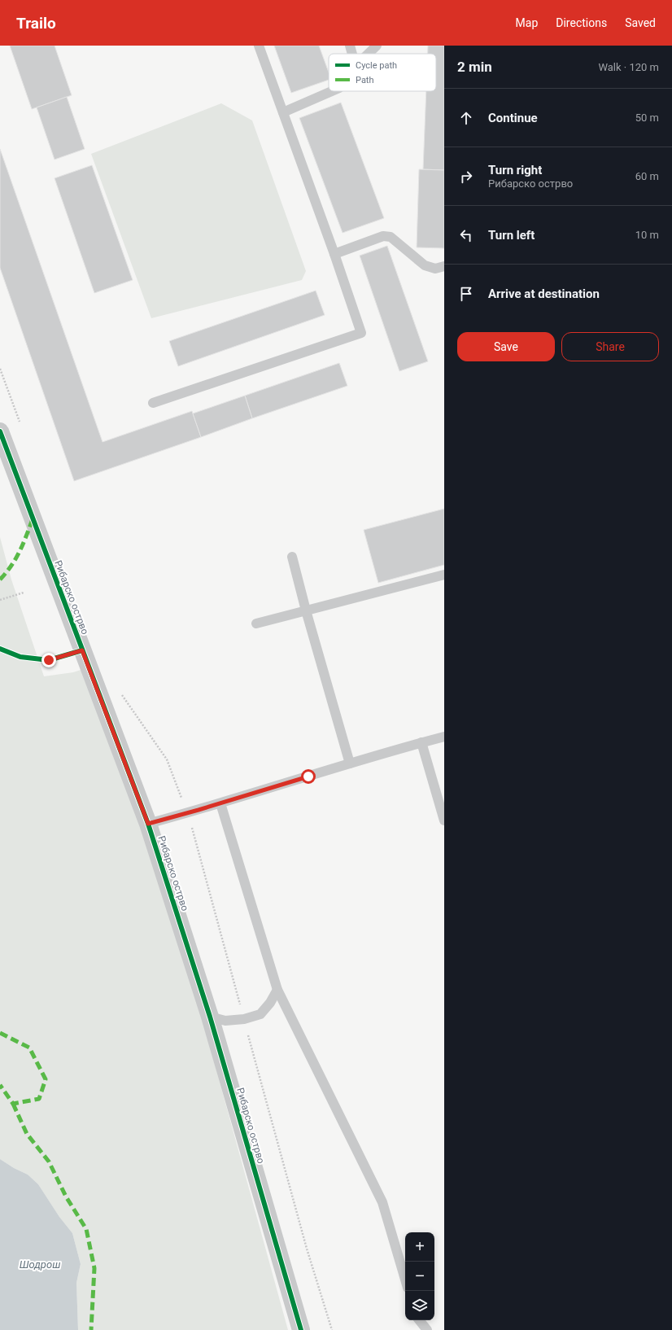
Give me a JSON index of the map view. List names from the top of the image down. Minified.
{"streets":{"street":["Рибарско острво"]},"water":["Шодрош"],"legend":["Cycle path","Path"],"page":{"header":"Trailo","nav":["Map","Directions","Saved"],"heading":["2 min","Walk · 120 m"],"list":[["Continue","50 m"],["Turn right","Рибарско острво","60 m"],["Turn left","10 m"],"Arrive at destination"],"buttons":["Save","Share"],"map_buttons":["+","−"]}}
